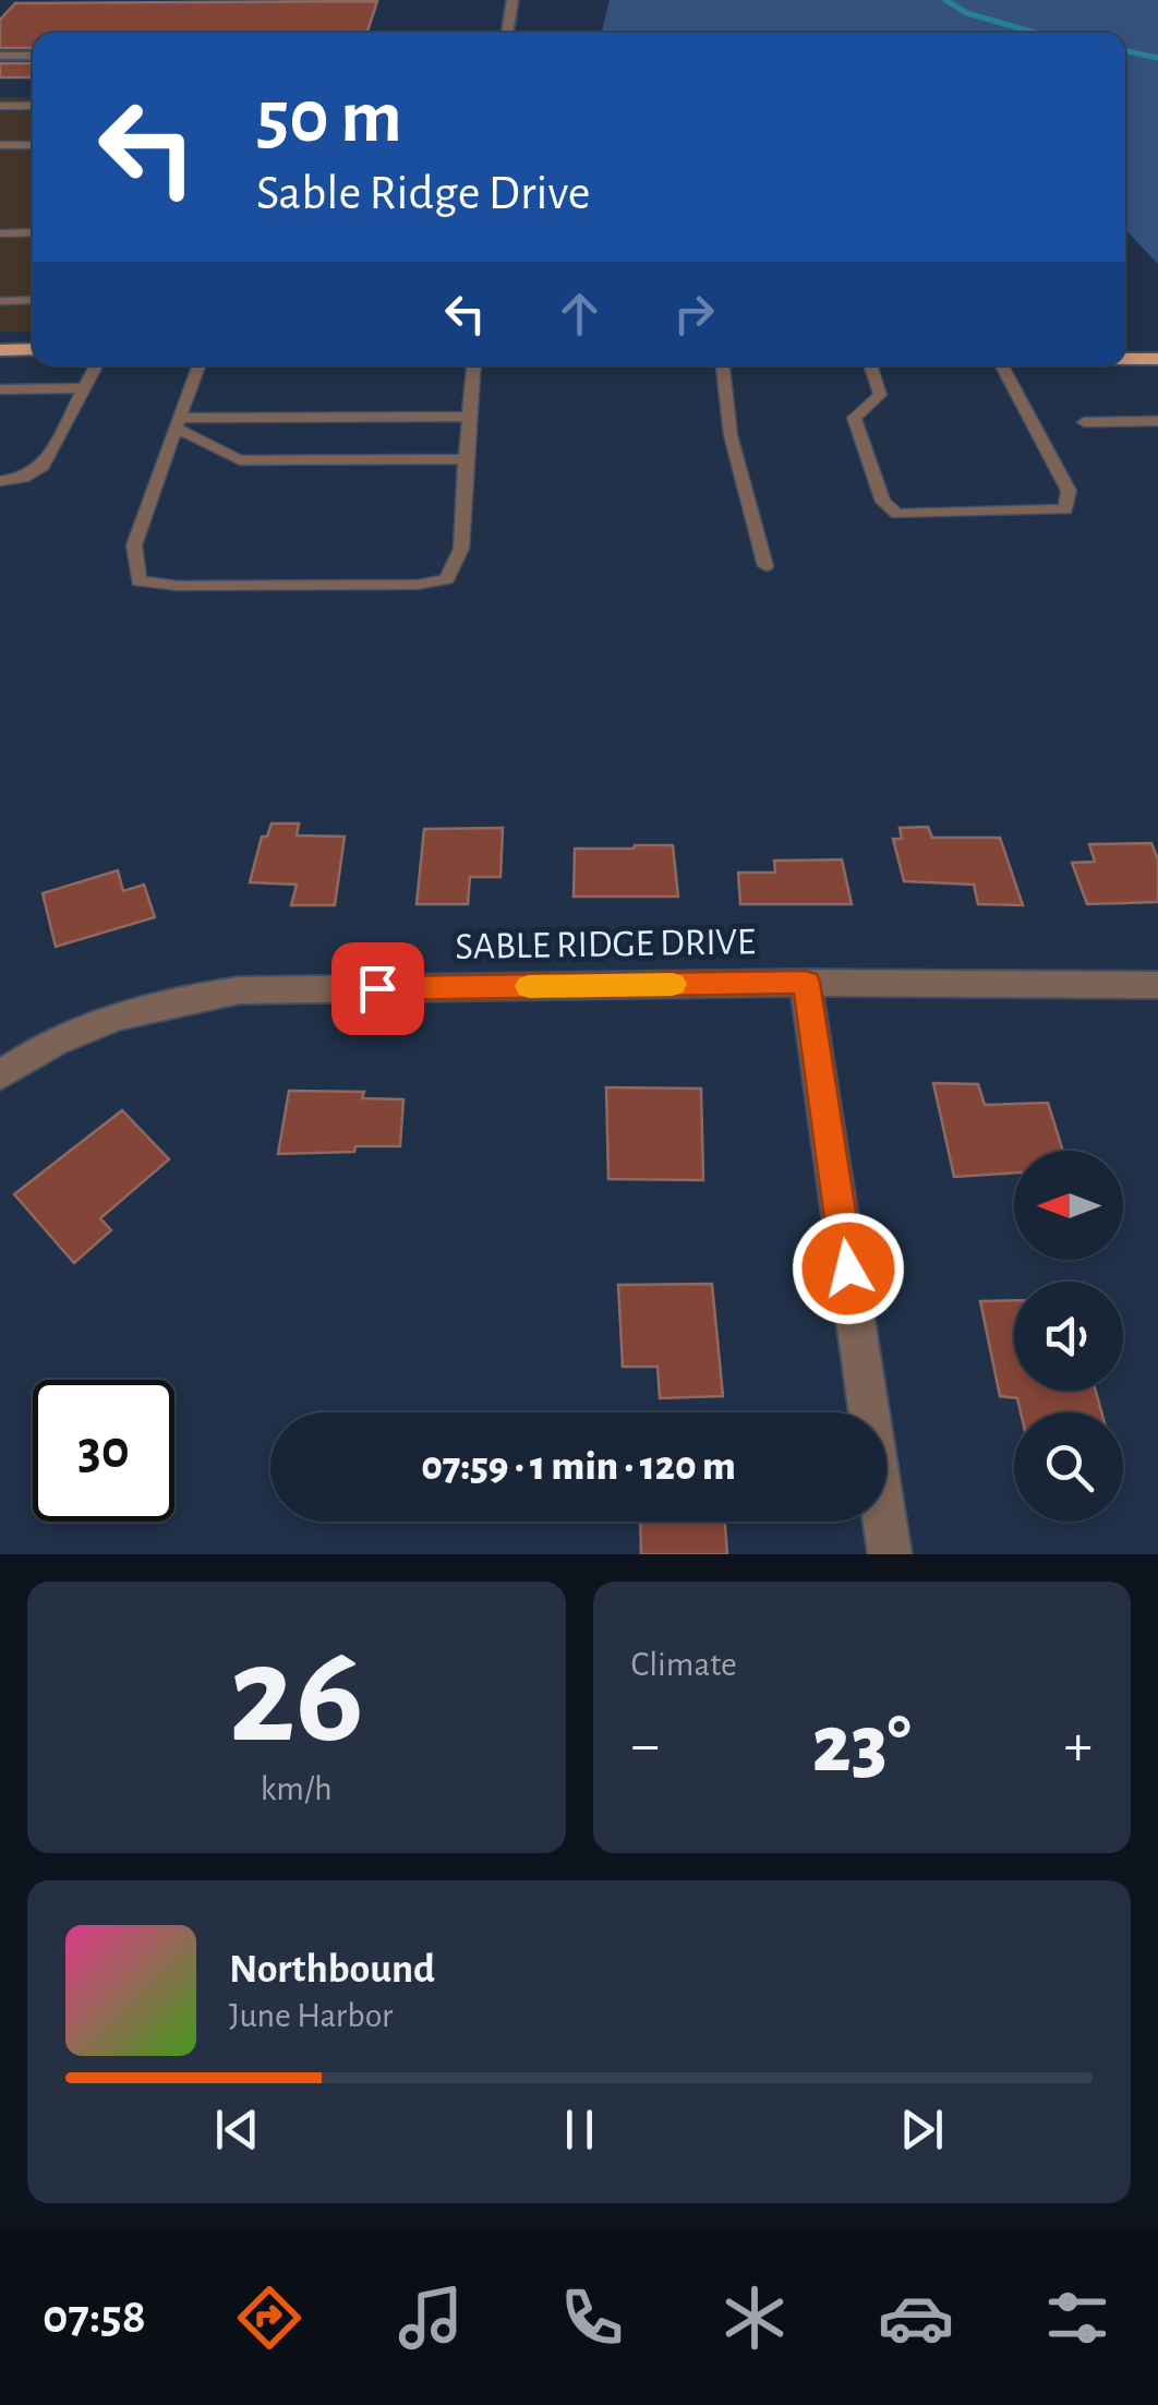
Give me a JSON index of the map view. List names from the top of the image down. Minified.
{"streets":{"street":["SABLE RIDGE DRIVE"]},"north":"left","page":{"turn":["50 m","Sable Ridge Drive"],"limit":"30","trip":"07:59 · 1 min · 120 m","tile":[["26","km/h"],"Climate"],"heat":["−","23°","+"],"song":["Northbound","June Harbor"],"tabs":"07:58"}}
